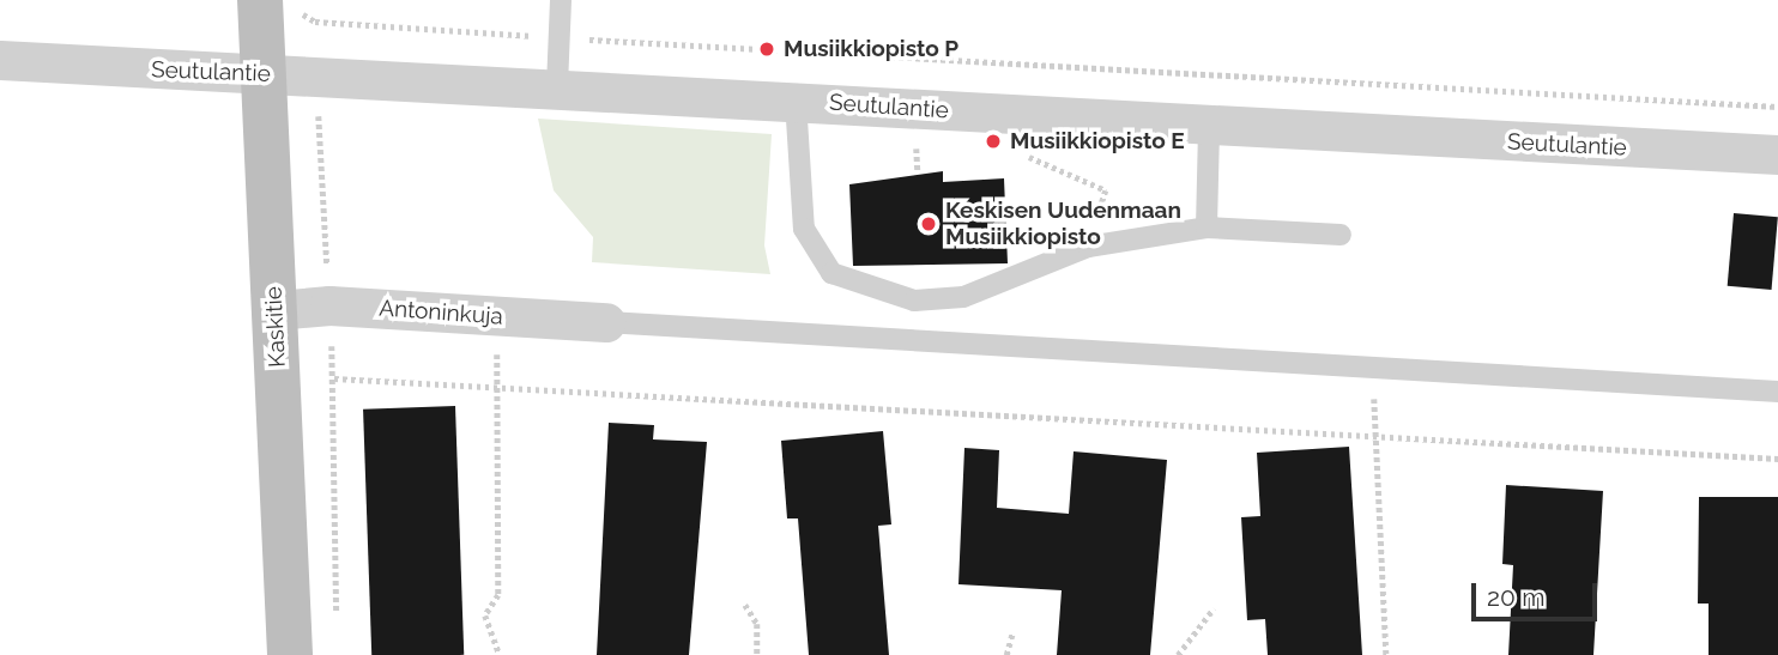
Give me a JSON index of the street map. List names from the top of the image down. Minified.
{"streets":{"street":["Seutulantie","Antoninkuja","Kaskitie"]},"crossings":[["Seutulantie","Kaskitie"],["Antoninkuja","Kaskitie"]],"places":["Musiikkiopisto P","Musiikkiopisto E","Keskisen Uudenmaan Musiikkiopisto"],"scale_bar":"20 m"}
